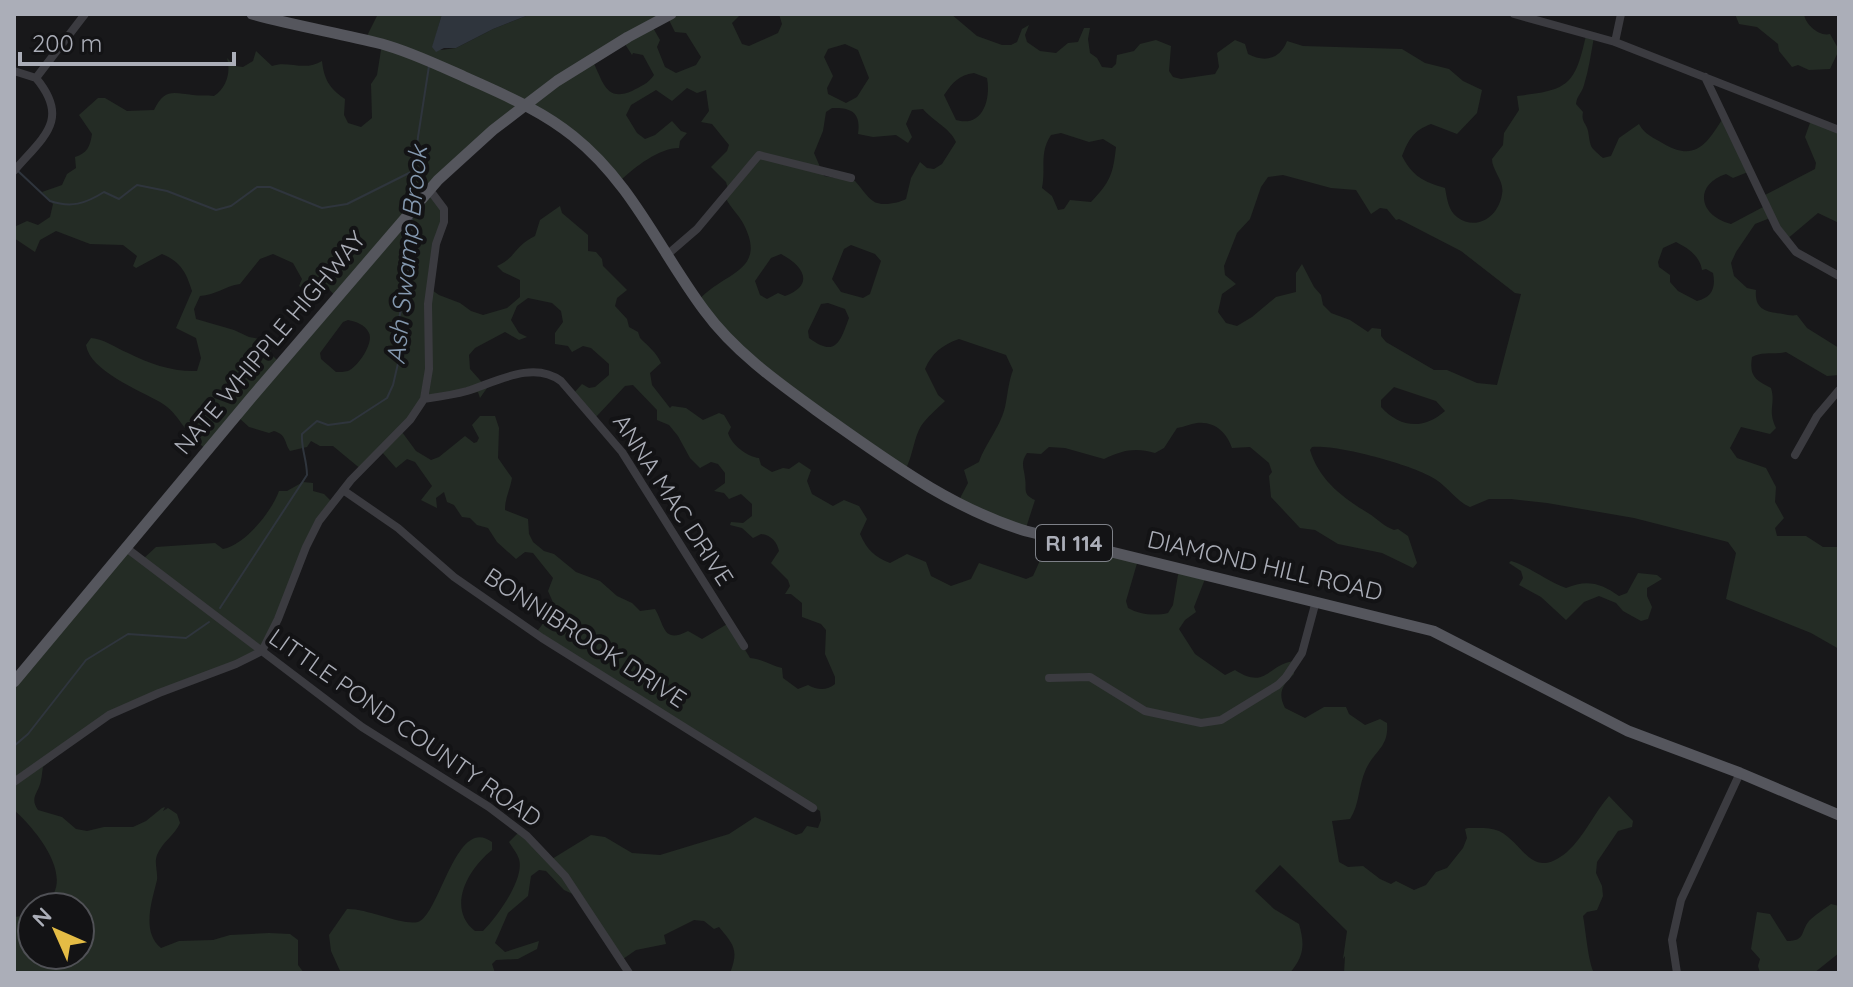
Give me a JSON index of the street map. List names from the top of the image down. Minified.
{"streets":{"main road":["NATE WHIPPLE HIGHWAY","RI 114","DIAMOND HILL ROAD"],"street":["ANNA MAC DRIVE","BONNIBROOK DRIVE","LITTLE POND COUNTY ROAD"]},"crossings":[["NATE WHIPPLE HIGHWAY","DIAMOND HILL ROAD"],["NATE WHIPPLE HIGHWAY","LITTLE POND COUNTY ROAD"]],"water":["Ash Swamp Brook"],"scale_bar":"200 m","north":"top left"}
